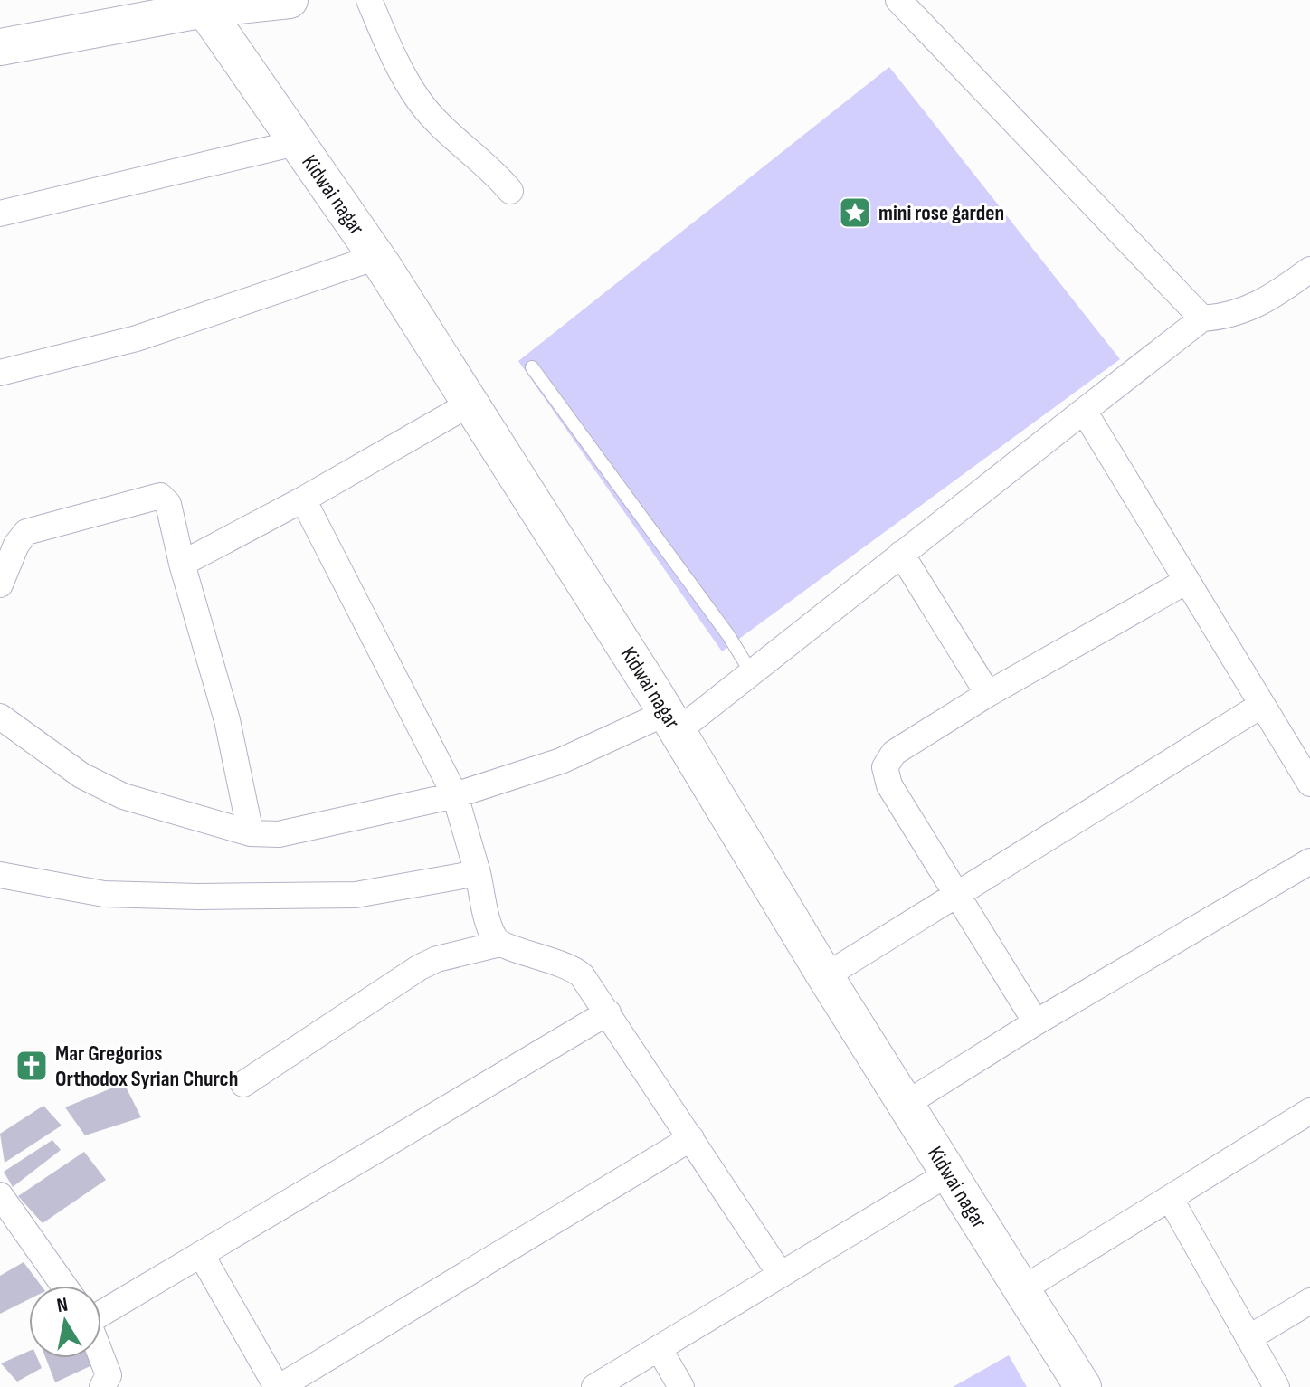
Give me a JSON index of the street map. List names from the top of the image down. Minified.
{"streets":{"street":["Kidwai nagar"]},"places":{"place":["mini rose garden"],"church":["Mar Gregorios Orthodox Syrian Church"]},"north":"top"}
